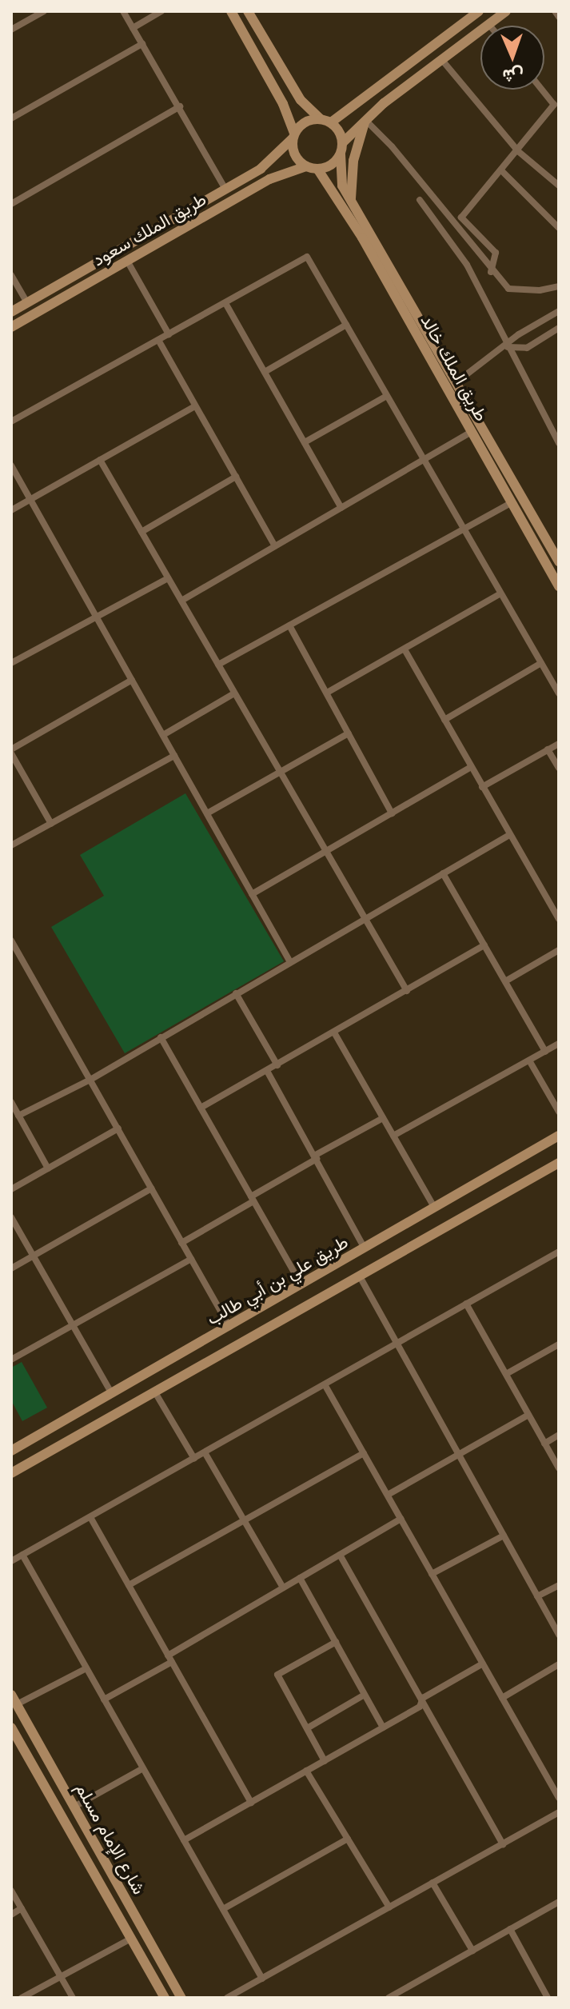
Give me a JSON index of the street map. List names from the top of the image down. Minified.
{"streets":{"main road":["طريق الملك سعود","طريق الملك خالد","طريق علي بن أبي طالب","شارع الإمام مسلم"]},"crossings":[["طريق الملك سعود","طريق الملك خالد"]],"north":"bottom"}
